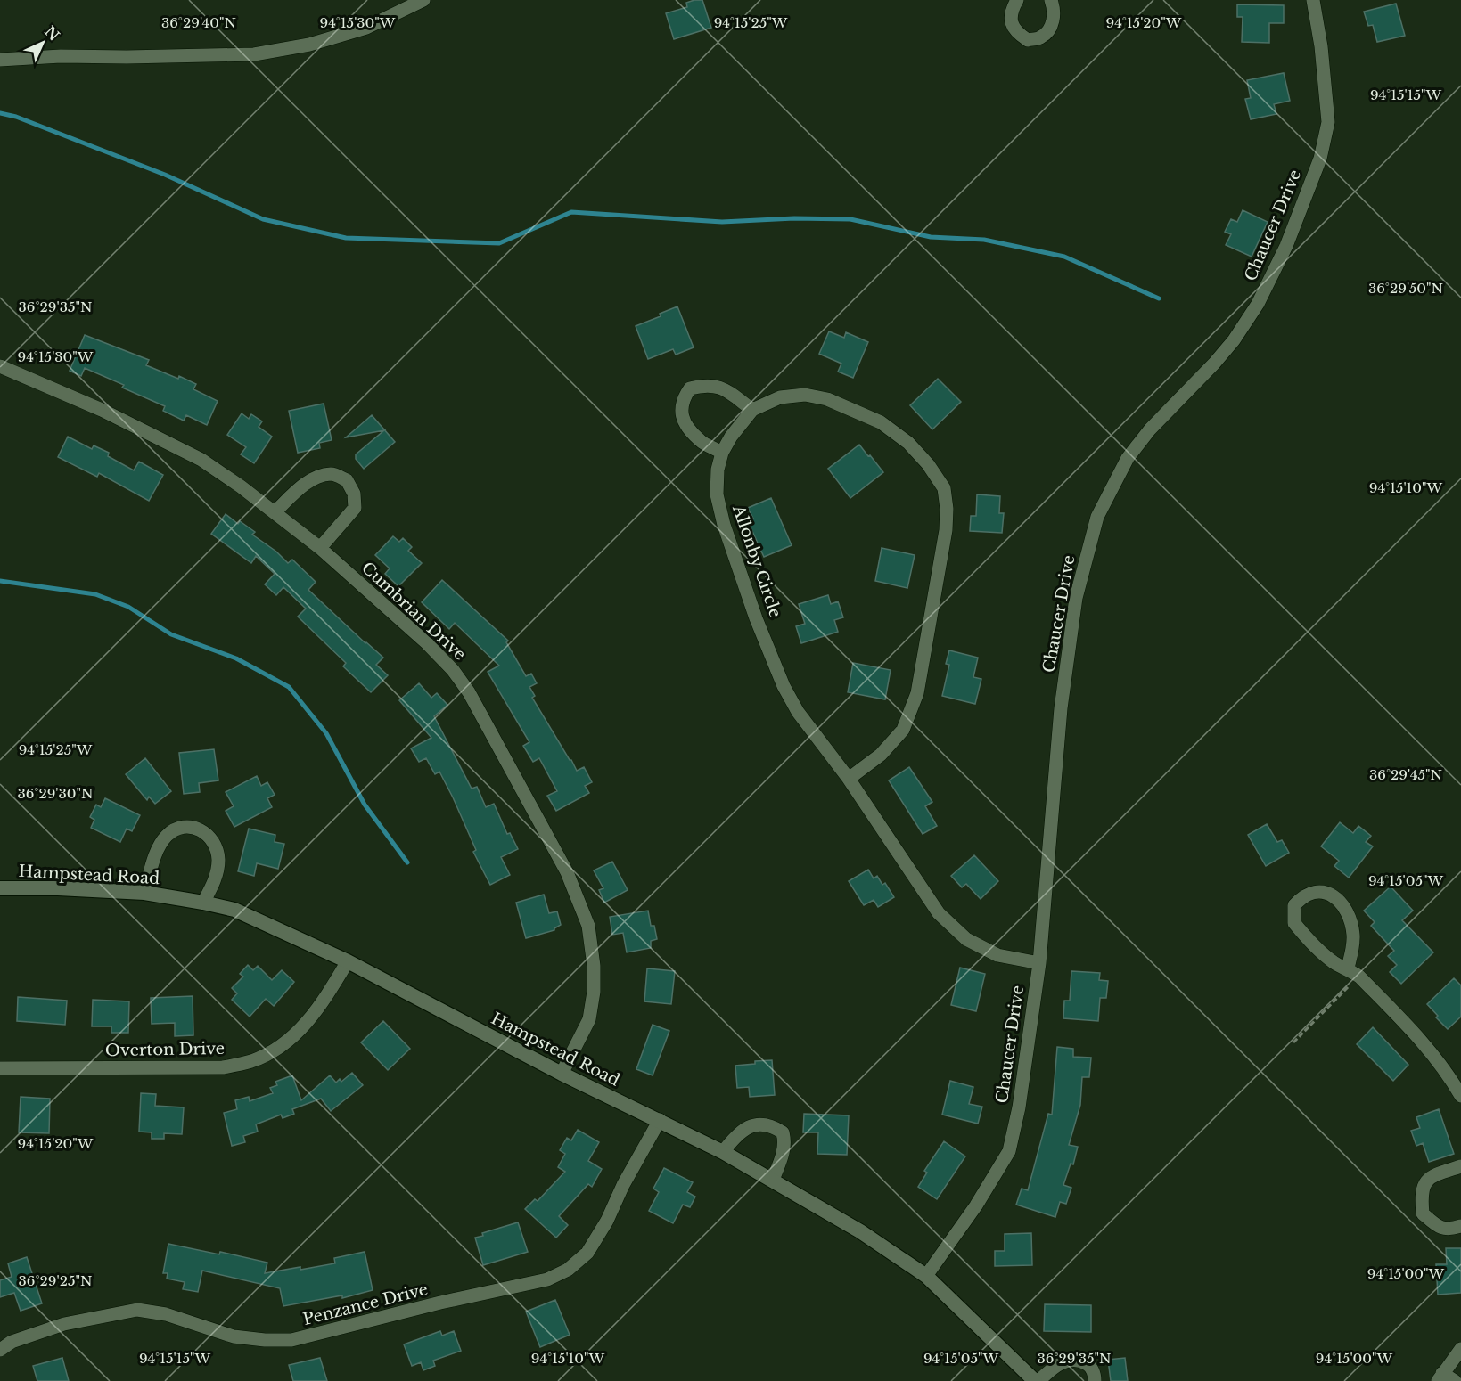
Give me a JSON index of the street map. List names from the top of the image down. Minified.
{"streets":{"street":["Chaucer Drive","Allonby Circle","Cumbrian Drive","Hampstead Road","Overton Drive","Penzance Drive"]},"crossings":[["Chaucer Drive","Allonby Circle"],["Chaucer Drive","Hampstead Road"],["Cumbrian Drive","Hampstead Road"],["Hampstead Road","Overton Drive"],["Hampstead Road","Penzance Drive"]],"north":"top right","coordinates":["36°29'40\"N","94°15'30\"W","94°15'25\"W","94°15'20\"W","94°15'15\"W","36°29'50\"N","36°29'35\"N","94°15'10\"W","36°29'45\"N","36°29'30\"N","94°15'05\"W","94°15'00\"W","36°29'25\"N"]}
